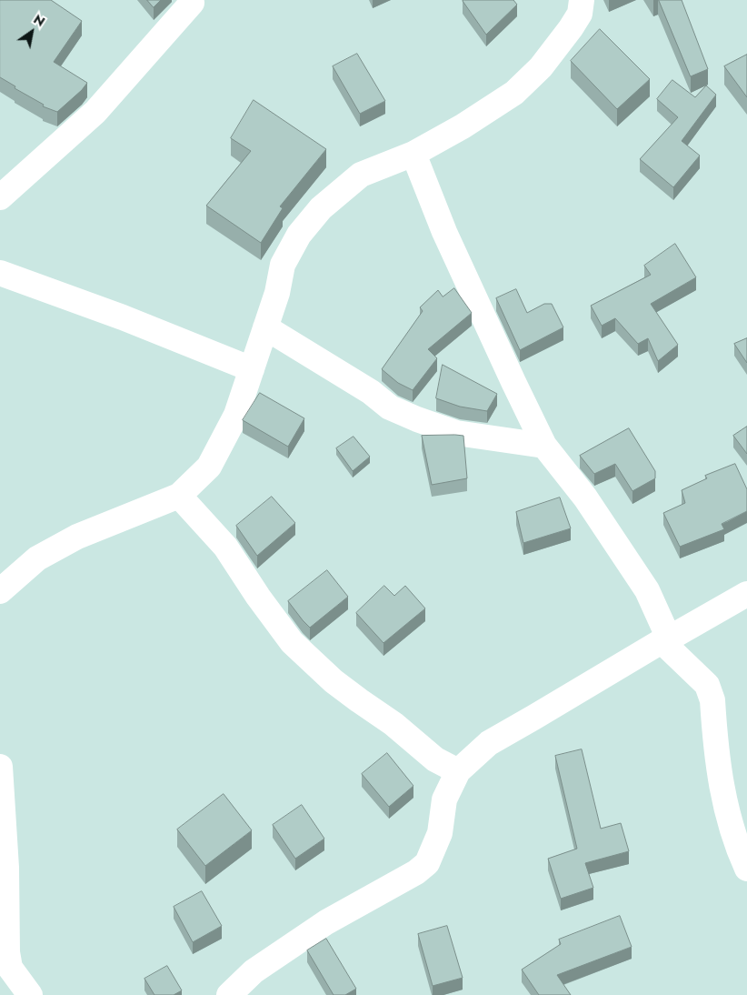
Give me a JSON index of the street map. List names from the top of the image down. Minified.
{"north":"top right"}
